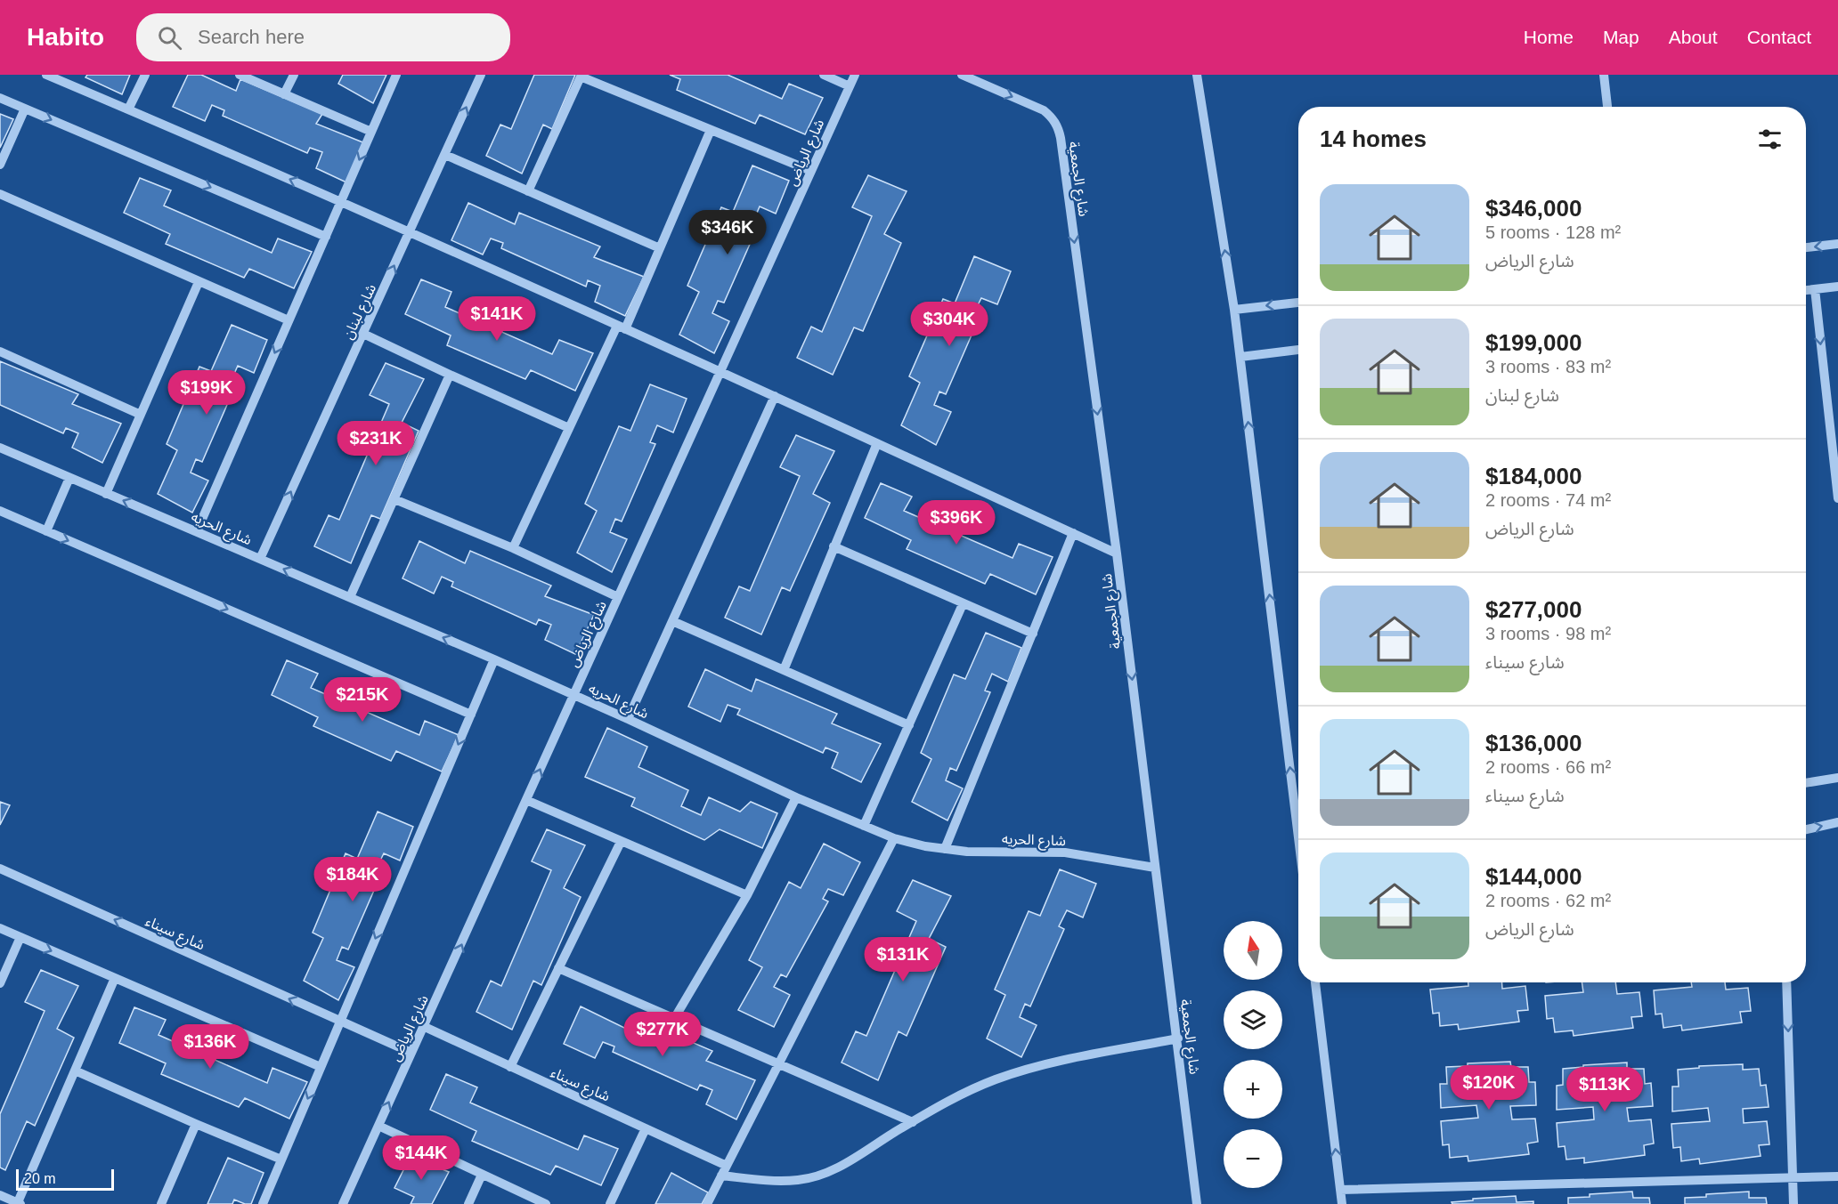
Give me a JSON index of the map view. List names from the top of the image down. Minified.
{"streets":{"street":["شارع الرياض","شارع الجمعية","شارع لبنان","شارع الحريه","شارع سيناء"]},"crossings":[["شارع الرياض","شارع الحريه"],["شارع الرياض","شارع سيناء"],["شارع الجمعية","شارع الحريه"],["شارع لبنان","شارع الحريه"]],"one_way":["شارع الجمعية"],"scale_bar":"20 m","north":"top","page":{"header":"Habito","search":"Search here","nav":["Home","Map","About","Contact"],"heading":"14 homes","list":[{"name":"$346,000","note":"5 rooms · 128 m² · شارع الرياض"},{"name":"$199,000","note":"3 rooms · 83 m² · شارع لبنان"},{"name":"$184,000","note":"2 rooms · 74 m² · شارع الرياض"},{"name":"$277,000","note":"3 rooms · 98 m² · شارع سيناء"},{"name":"$136,000","note":"2 rooms · 66 m² · شارع سيناء"},{"name":"$144,000","note":"2 rooms · 62 m² · شارع الرياض"}],"price":["$346K","$141K","$304K","$199K","$231K","$396K","$215K","$184K","$131K","$277K","$136K","$120K","$113K","$144K"],"map_buttons":["+","−"],"scale":"20 m"}}
